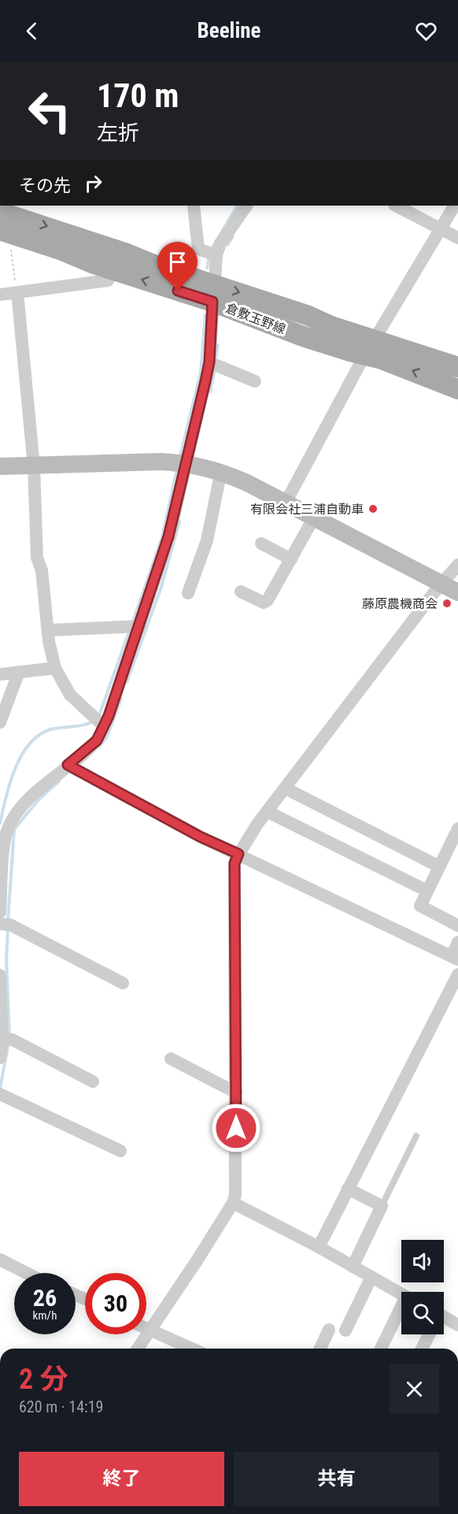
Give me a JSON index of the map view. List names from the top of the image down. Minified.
{"streets":{"main road":["倉敷玉野線"]},"places":["有限会社三浦自動車","藤原農機商会"],"page":{"header":"Beeline","turn":["170 m","左折"],"then":"その先","speed":"26 km/h","limit":"30","heading":["2 分","620 m · 14:19"],"buttons":["終了","共有"]}}
